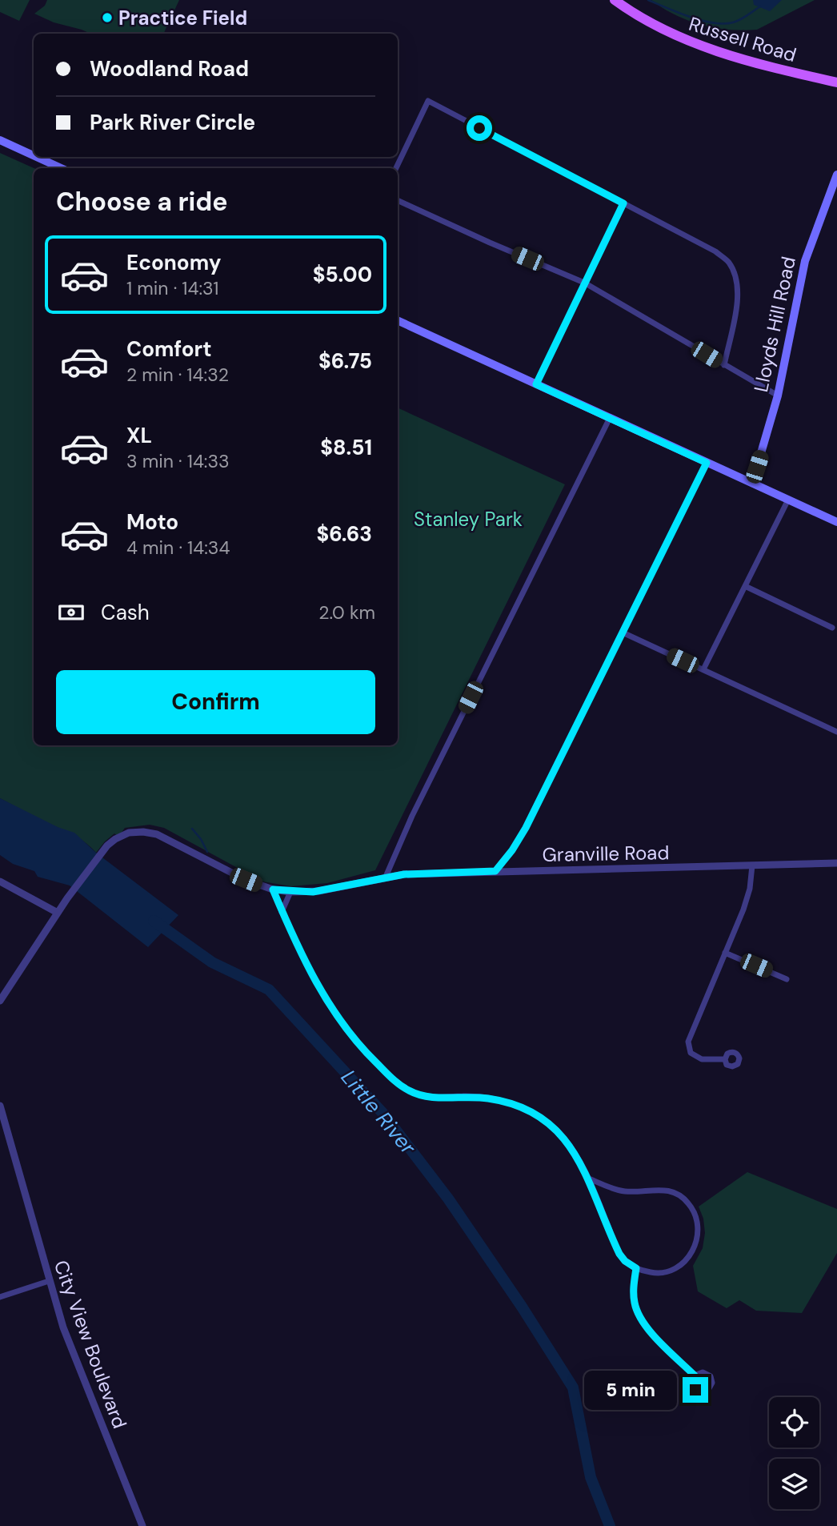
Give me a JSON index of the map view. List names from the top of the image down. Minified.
{"streets":{"main road":["Russell Road","Lloyds Hill Road"],"street":["Granville Road","City View Boulevard"]},"water":["Little River"],"parks":["Stanley Park"],"places":["Practice Field"],"page":{"banner":["Woodland Road","Park River Circle"],"heading":"Choose a ride","list":[{"name":"Economy","note":"1 min · 14:31","value":"$5.00"},{"name":"Comfort","note":"2 min · 14:32","value":"$6.75"},{"name":"XL","note":"3 min · 14:33","value":"$8.51"},{"name":"Moto","note":"4 min · 14:34","value":"$6.63"}],"pay":["Cash","2.0 km"],"buttons":"Confirm","bubble":"5 min"}}
